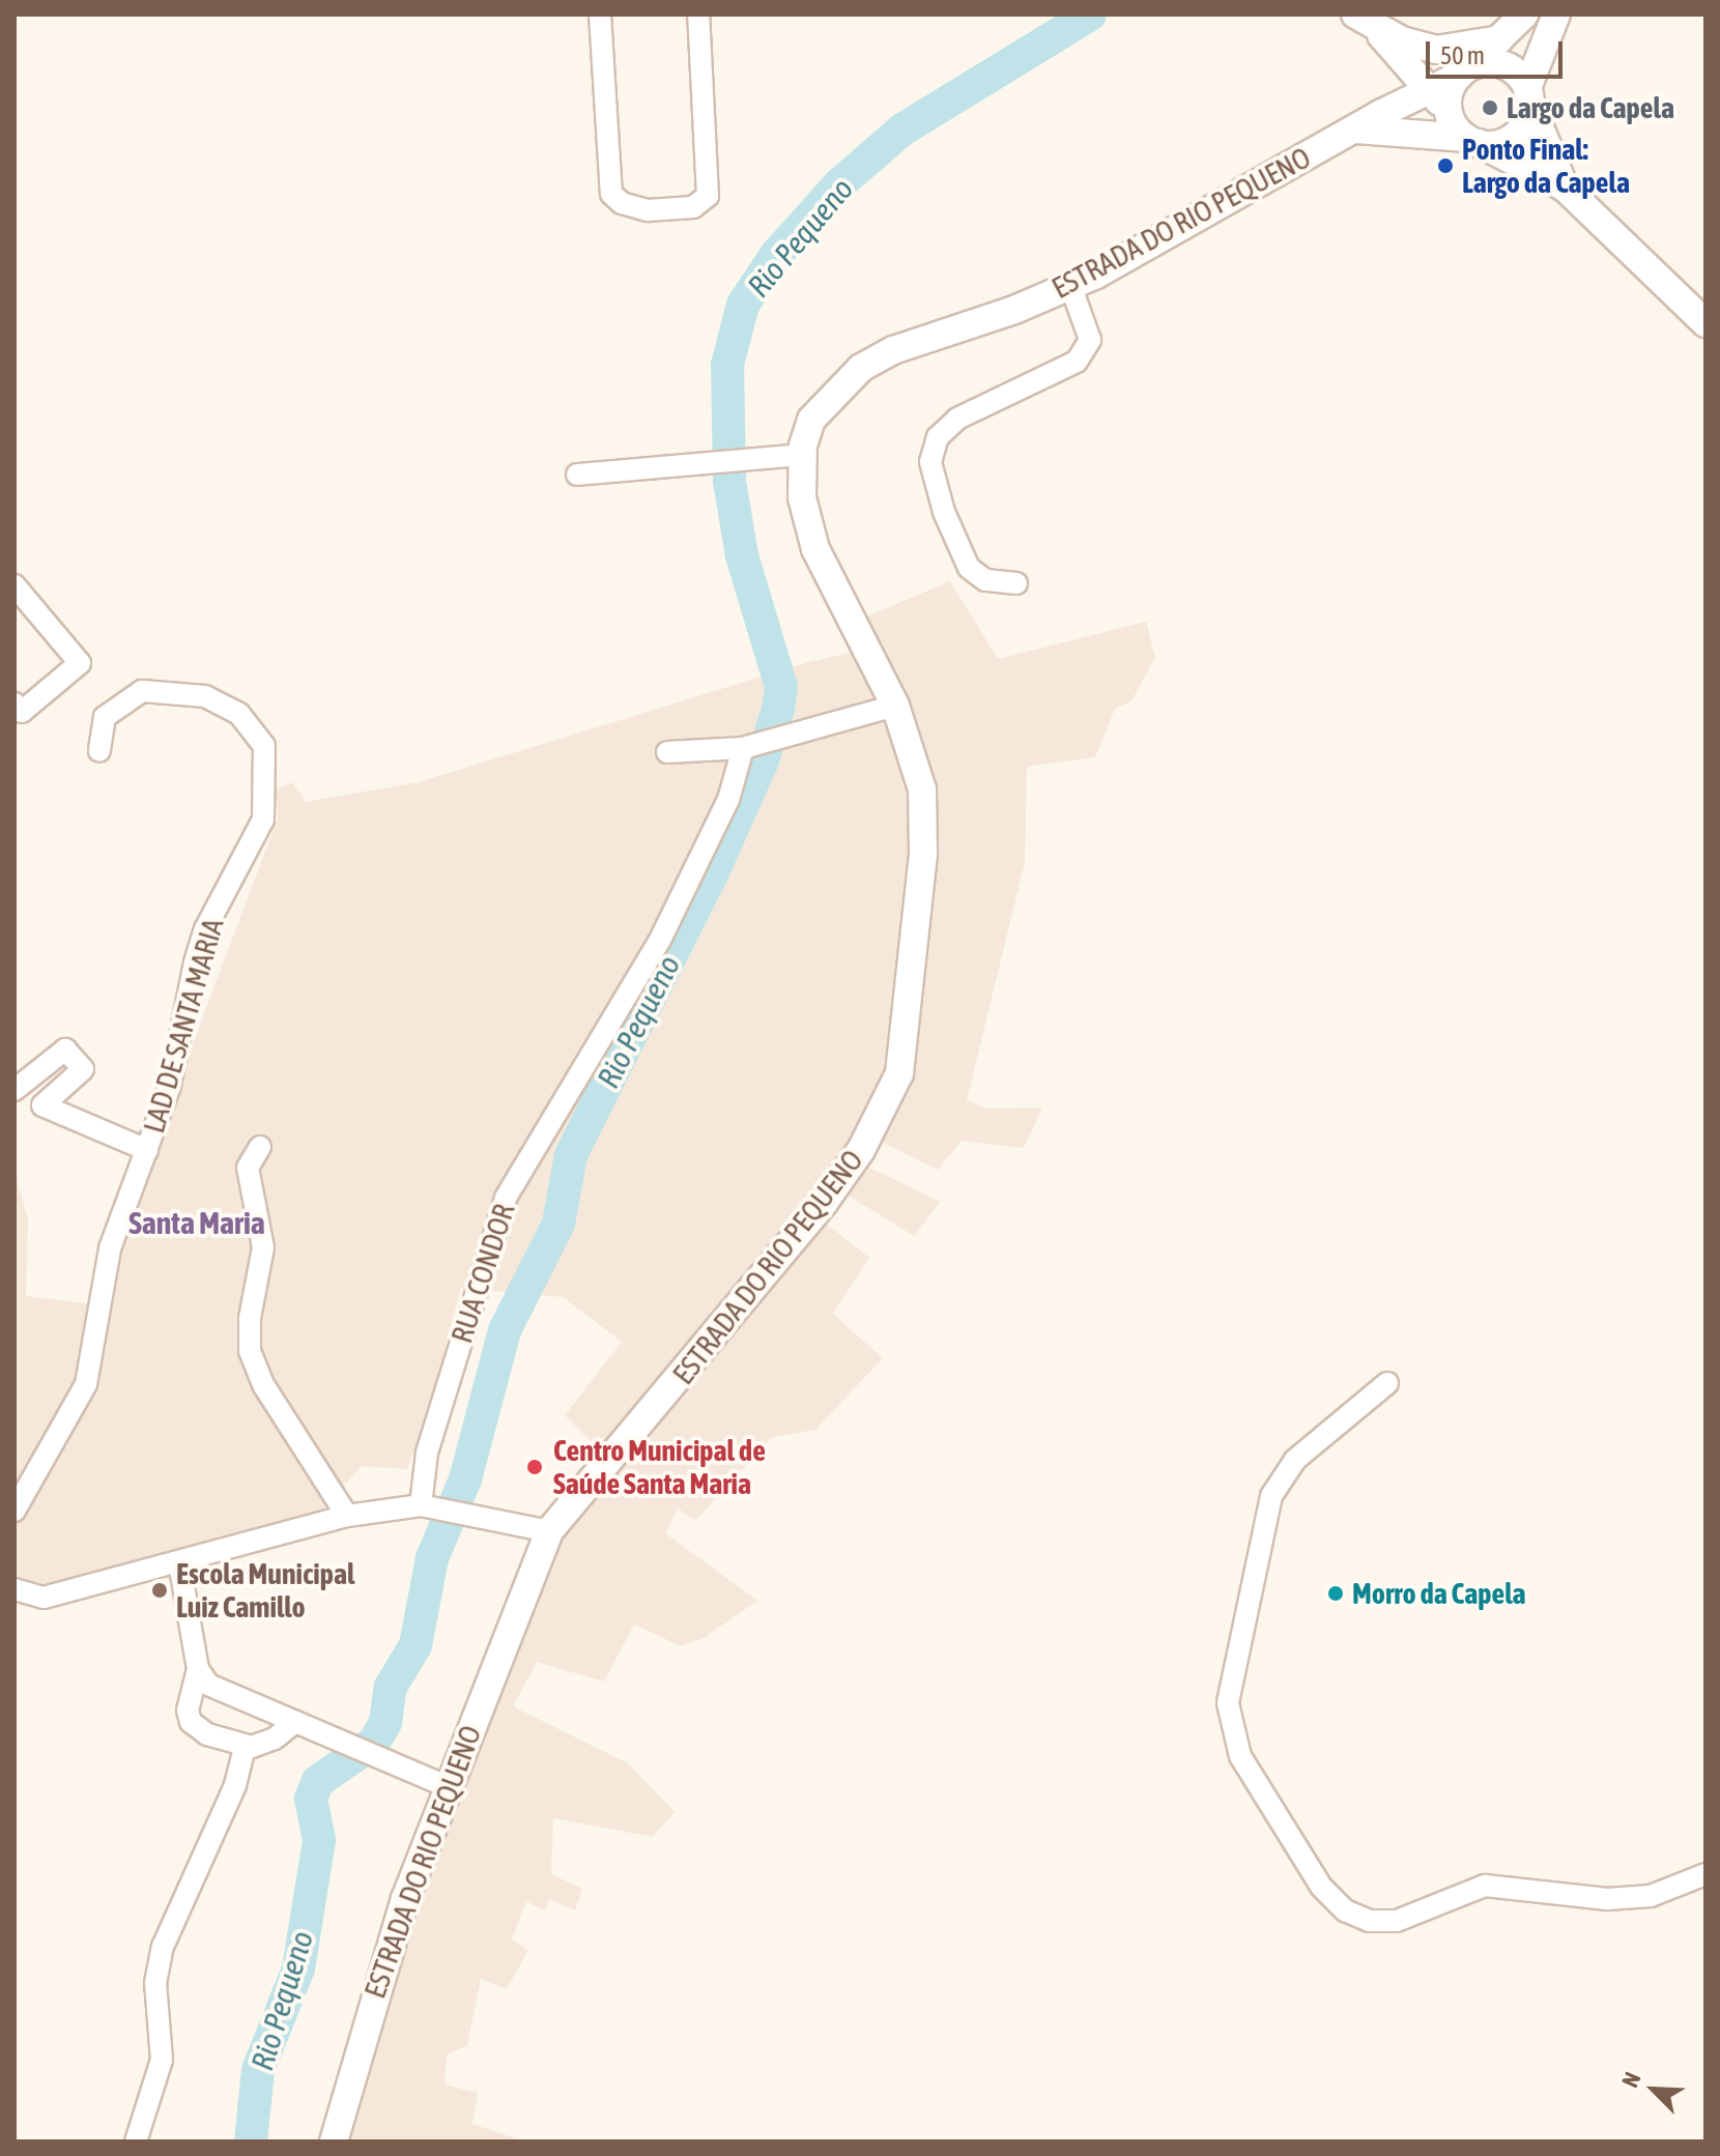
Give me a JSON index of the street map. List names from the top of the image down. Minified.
{"streets":{"street":["ESTRADA DO RIO PEQUENO","LAD DE SANTA MARIA","RUA CONDOR"]},"districts":["Santa Maria"],"water":["Rio Pequeno"],"places":["Largo da Capela","Ponto Final: Largo da Capela","Centro Municipal de Saúde Santa Maria","Escola Municipal Luiz Camillo","Morro da Capela"],"scale_bar":"50 m","north":"top left"}
